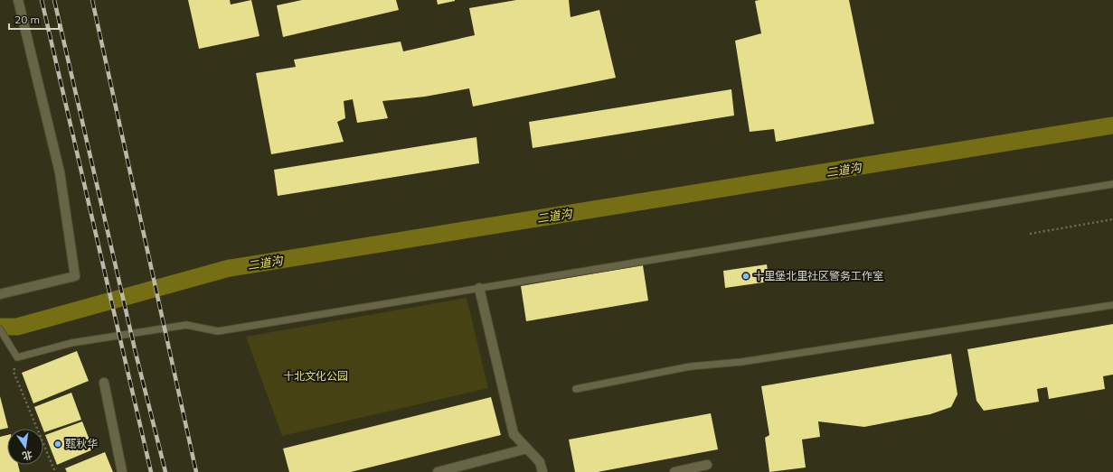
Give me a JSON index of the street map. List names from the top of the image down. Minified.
{"water":["二道沟"],"parks":["十北文化公园"],"places":["十里堡北里社区警务工作室","甄秋华"],"scale_bar":"20 m","north":"bottom"}
